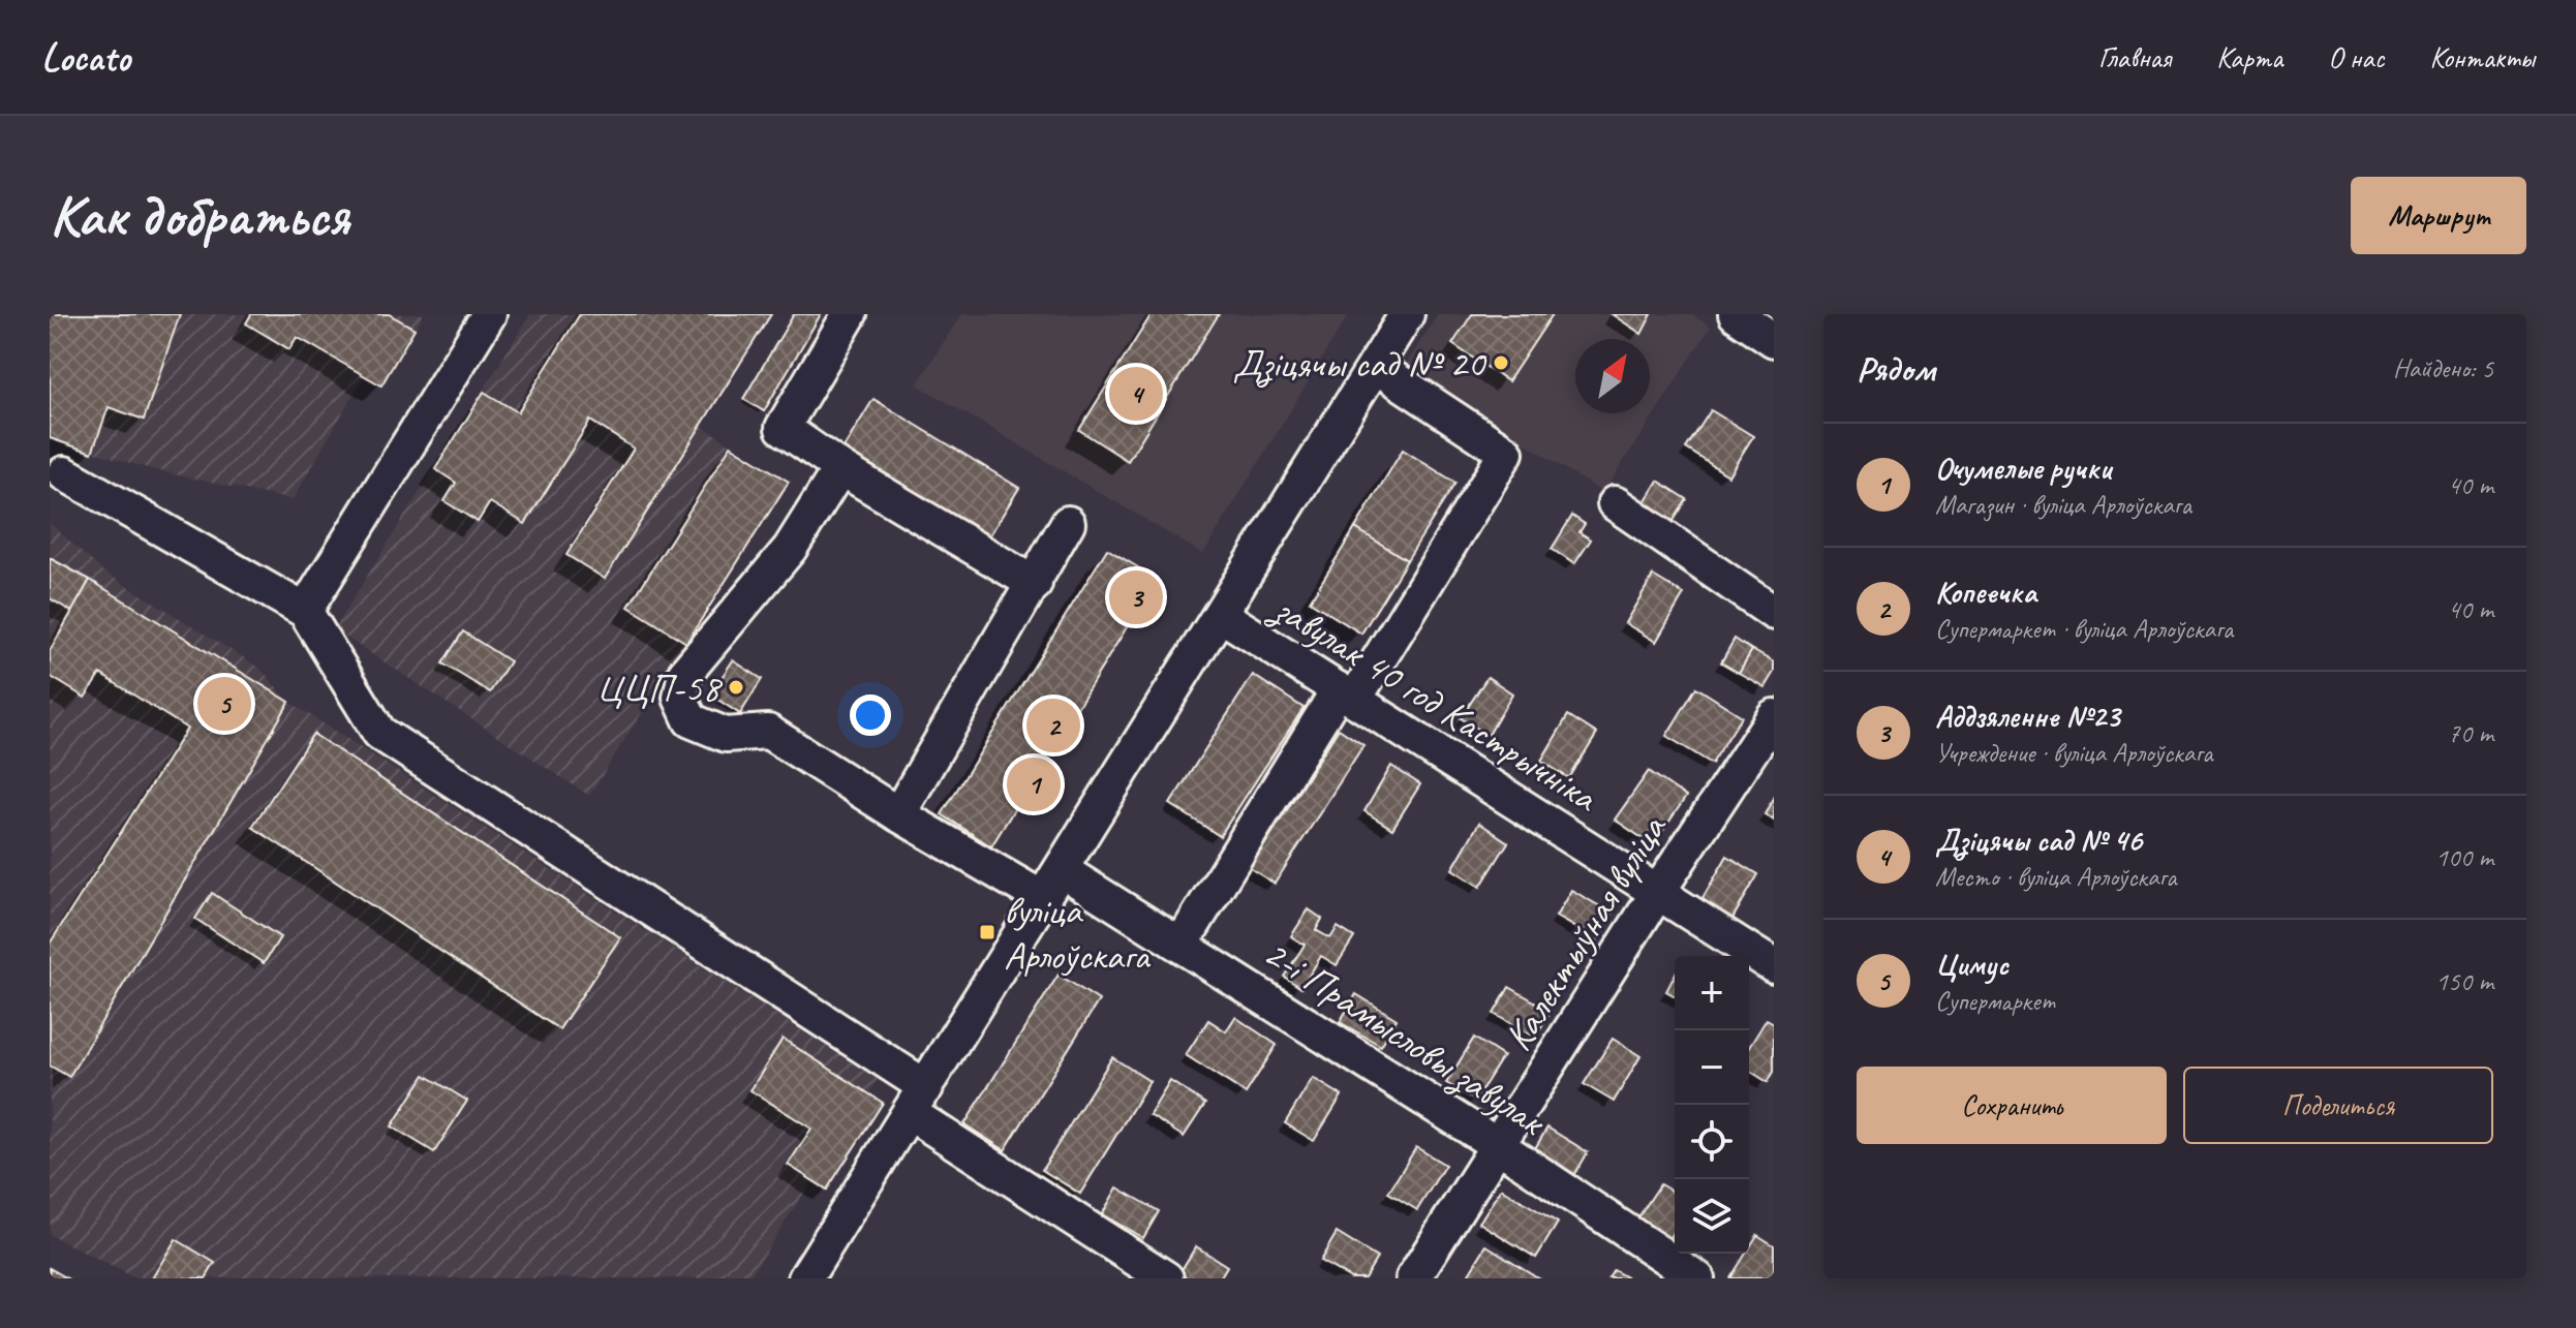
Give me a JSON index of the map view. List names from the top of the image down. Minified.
{"streets":{"street":["завулак 40 год Кастрычніка","Калектыўная вуліца","2-і Прамысловы завулак"]},"crossings":[["завулак 40 год Кастрычніка","Калектыўная вуліца"],["Калектыўная вуліца","2-і Прамысловы завулак"]],"places":{"other":["Дзіцячы сад № 20","ЦЦП-58"],"transit":["вуліца Арлоўскага"]},"north":"top right","page":{"header":"Locato","nav":["Главная","Карта","О нас","Контакты"],"buttons":["Маршрут",["Сохранить","Поделиться"]],"title":"Как добраться","heading":["Рядом","Найдено: 5"],"pins":["4","3","5","2","1"],"list":[{"mark":"1","name":"Очумелые ручки","note":"Магазин · вуліца Арлоўскага","value":"40 m"},{"mark":"2","name":"Копеечка","note":"Супермаркет · вуліца Арлоўскага","value":"40 m"},{"mark":"3","name":"Аддзяленне №23","note":"Учреждение · вуліца Арлоўскага","value":"70 m"},{"mark":"4","name":"Дзіцячы сад № 46","note":"Место · вуліца Арлоўскага","value":"100 m"},{"mark":"5","name":"Цимус","note":"Супермаркет","value":"150 m"}],"map_buttons":["+","−"]}}
